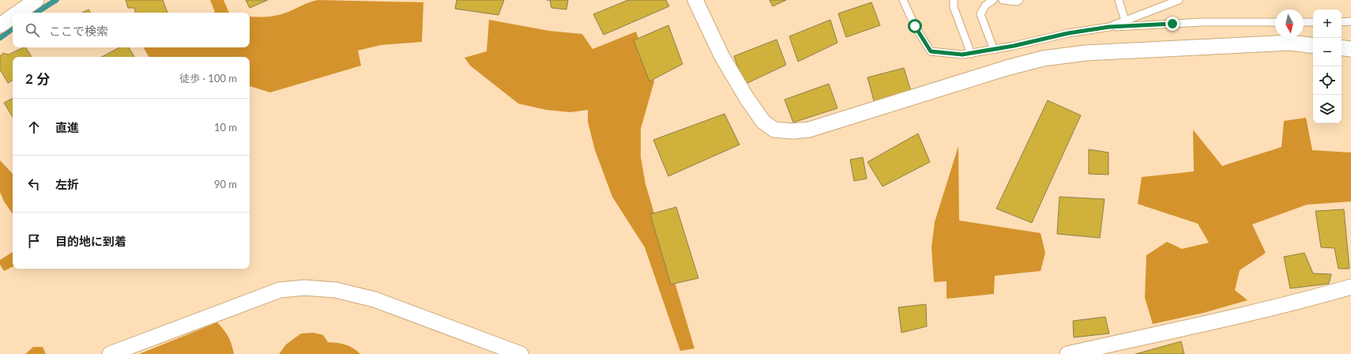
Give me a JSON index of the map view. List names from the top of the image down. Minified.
{"north":"bottom","page":{"map_buttons":["+","−"],"search":"ここで検索","heading":["2 分","徒歩 · 100 m"],"list":[["直進","10 m"],["左折","90 m"],"目的地に到着"]}}
